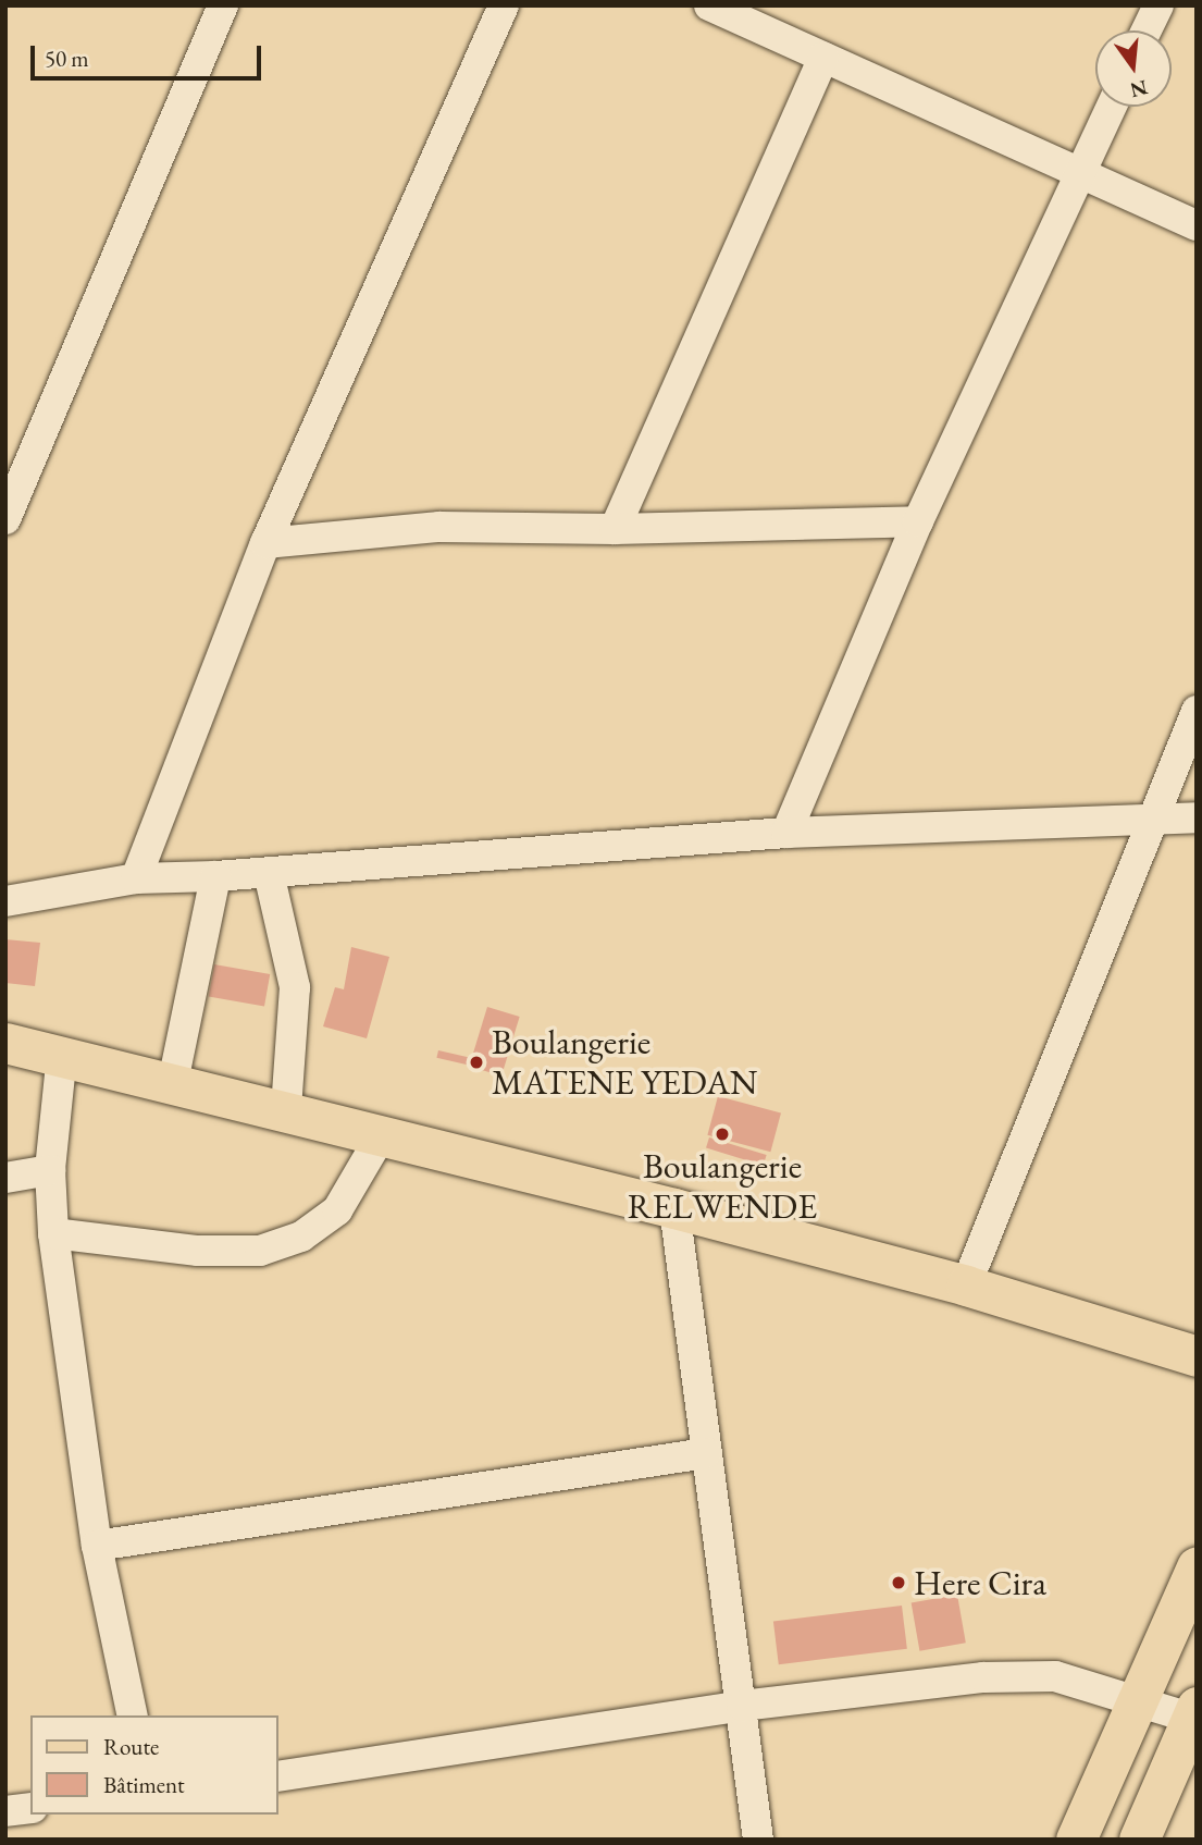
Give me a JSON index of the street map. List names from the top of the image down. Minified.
{"places":["Boulangerie MATENE YEDAN","Boulangerie RELWENDE","Here Cira"],"legend":["Route","Bâtiment"],"scale_bar":"50 m","north":"bottom"}
